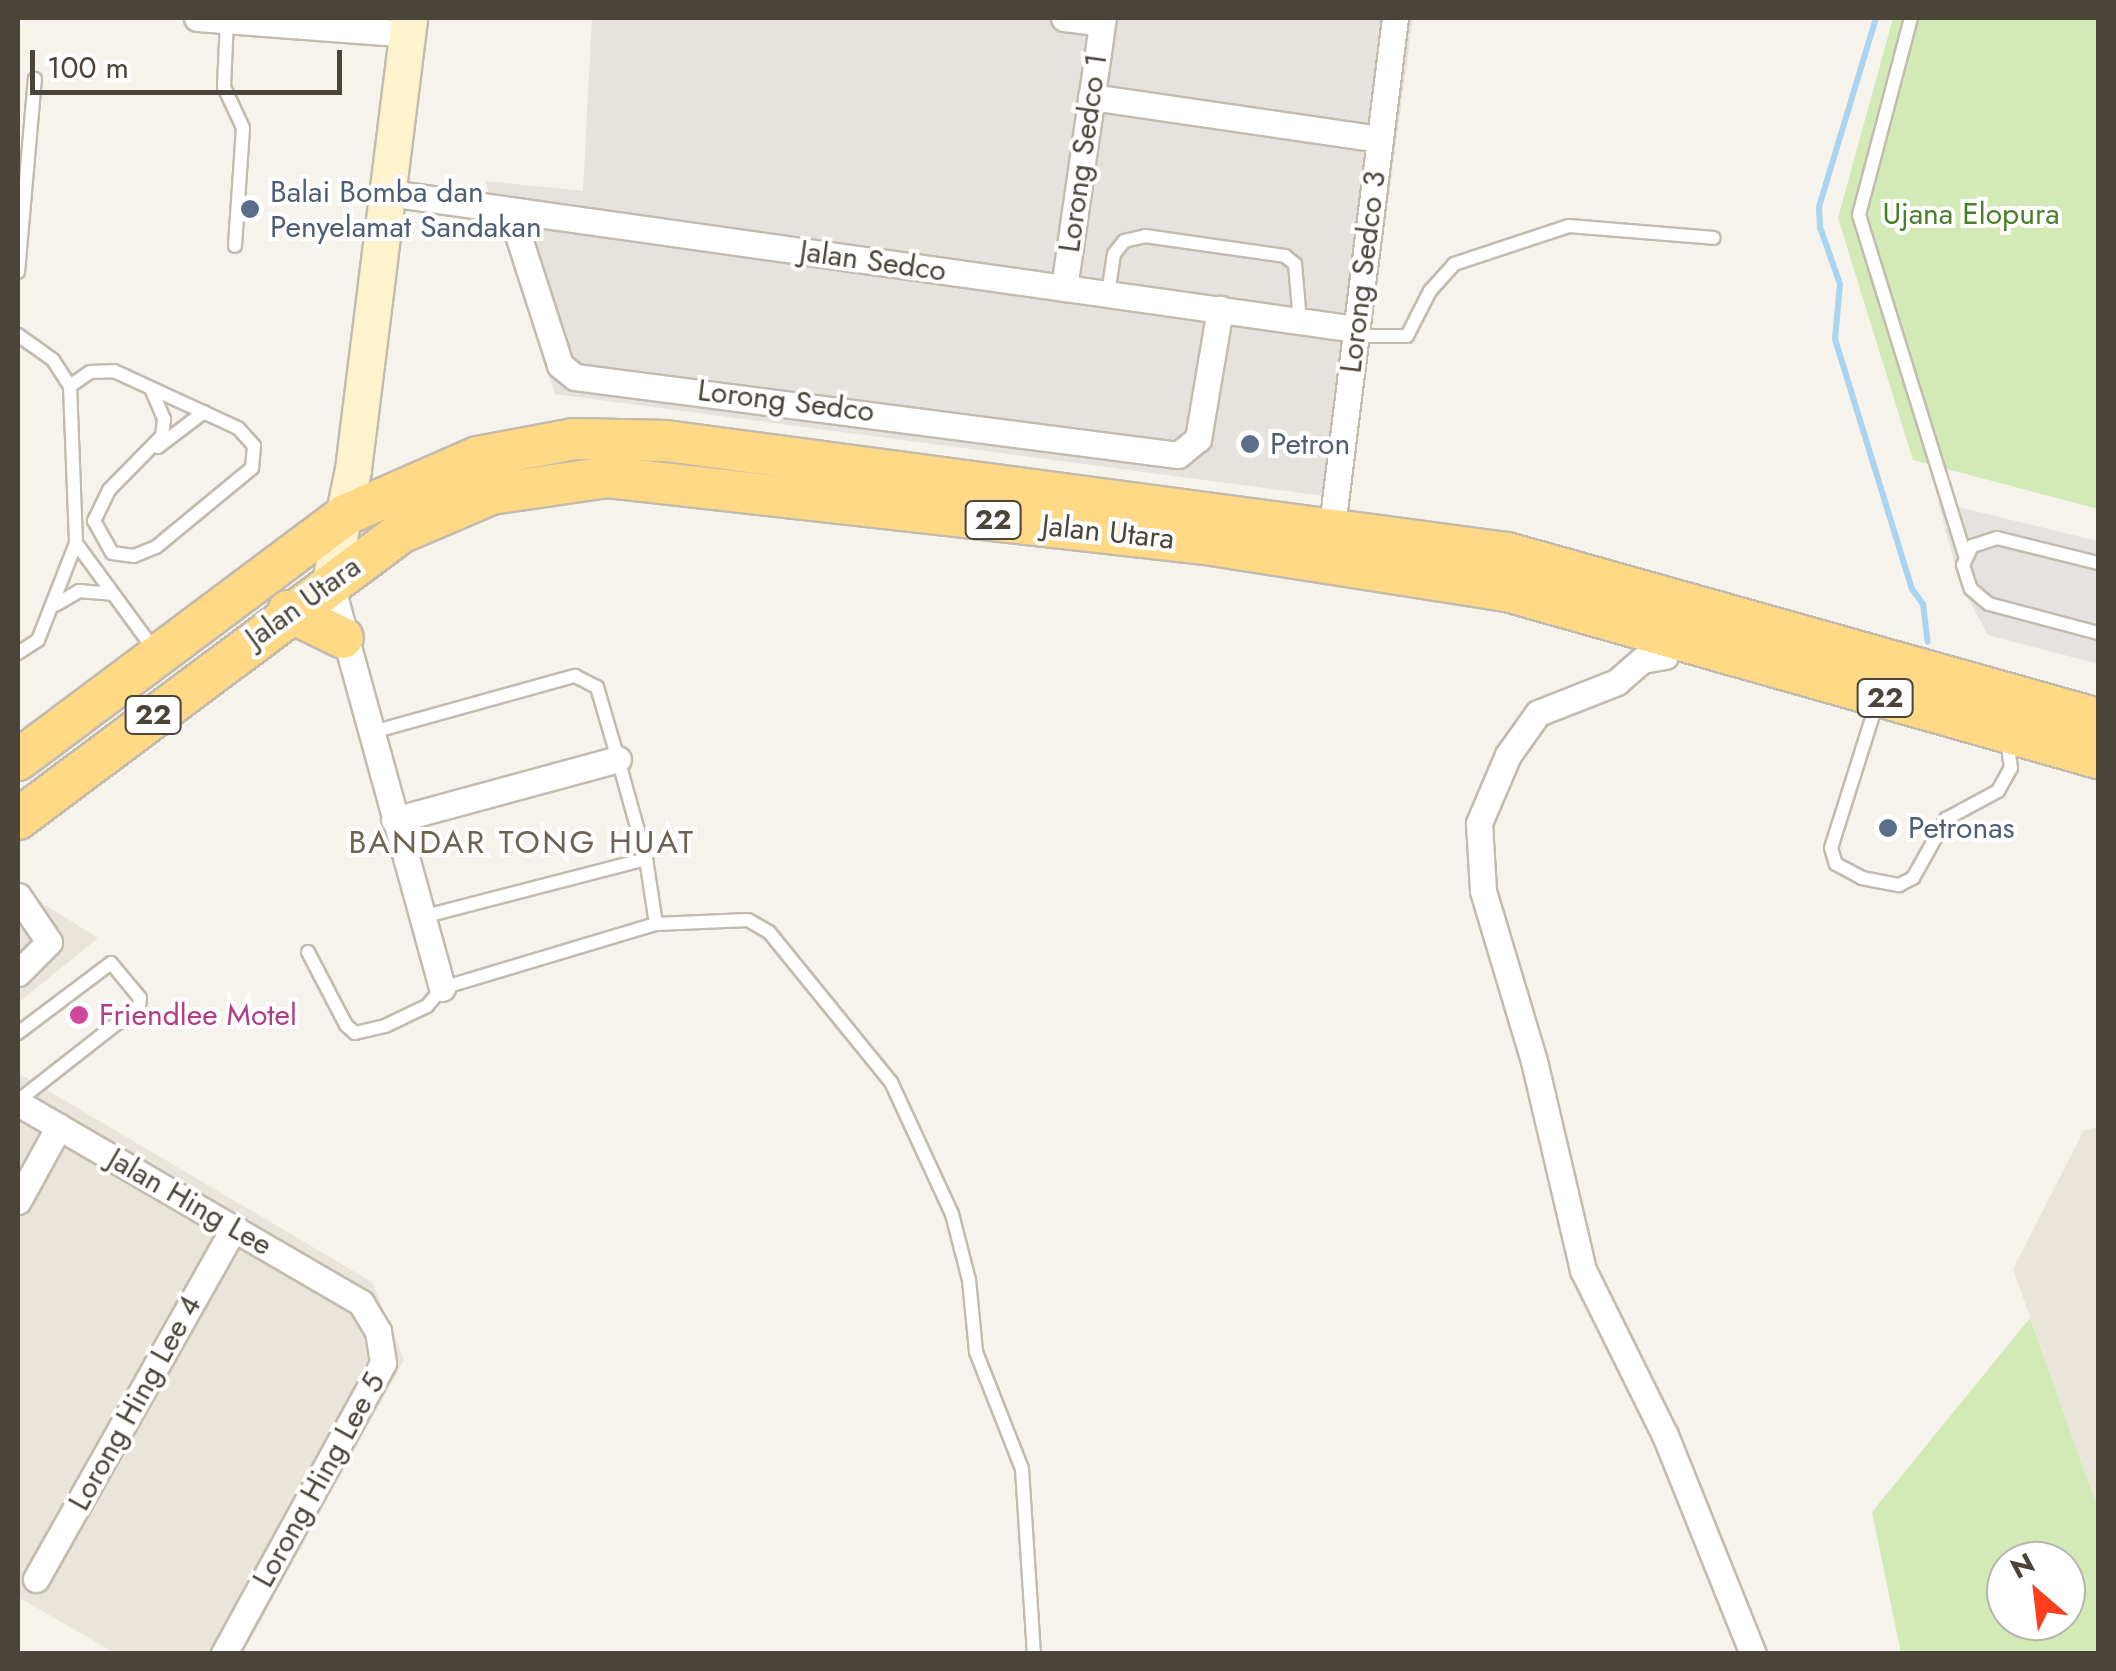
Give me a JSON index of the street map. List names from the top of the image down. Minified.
{"streets":{"highway":["22","Jalan Utara"],"street":["Lorong Sedco 1","Jalan Sedco","Lorong Sedco 3","Lorong Sedco","Jalan Hing Lee","Lorong Hing Lee 4","Lorong Hing Lee 5"]},"crossings":[["Lorong Sedco 1","Jalan Sedco"],["Jalan Sedco","Lorong Sedco 3"],["Jalan Sedco","Lorong Sedco"],["Lorong Sedco 3","Jalan Utara"],["22","Jalan Utara"],["Jalan Hing Lee","Lorong Hing Lee 4"],["Jalan Hing Lee","Lorong Hing Lee 5"]],"districts":["BANDAR TONG HUAT"],"parks":["Ujana Elopura"],"places":["Balai Bomba dan Penyelamat Sandakan","Petron","Petronas","Friendlee Motel"],"scale_bar":"100 m","north":"top left"}
